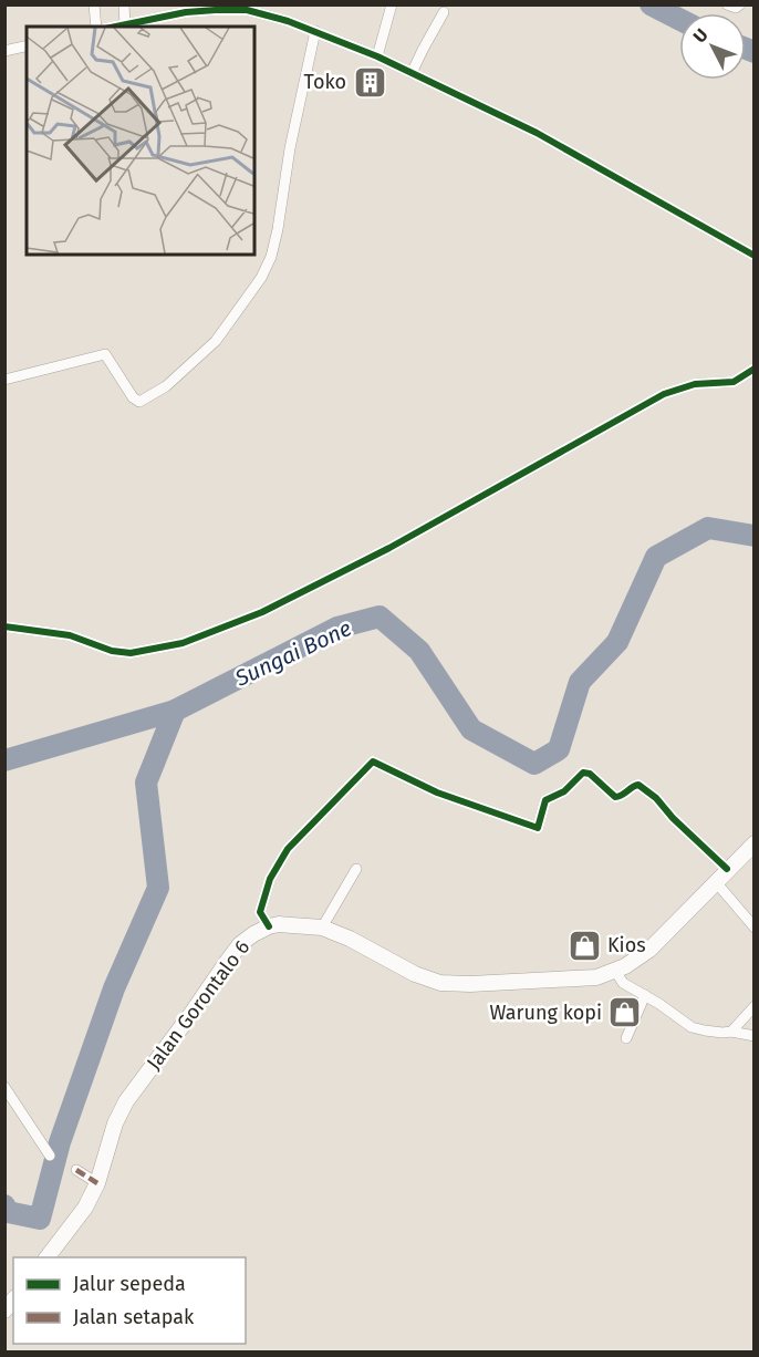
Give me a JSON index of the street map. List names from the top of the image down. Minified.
{"streets":{"main road":["Jalan Gorontalo 6"]},"water":["Sungai Bone"],"places":{"building":["Toko"],"shop":["Kios","Warung kopi"]},"legend":["Jalur sepeda","Jalan setapak"],"north":"top left"}
